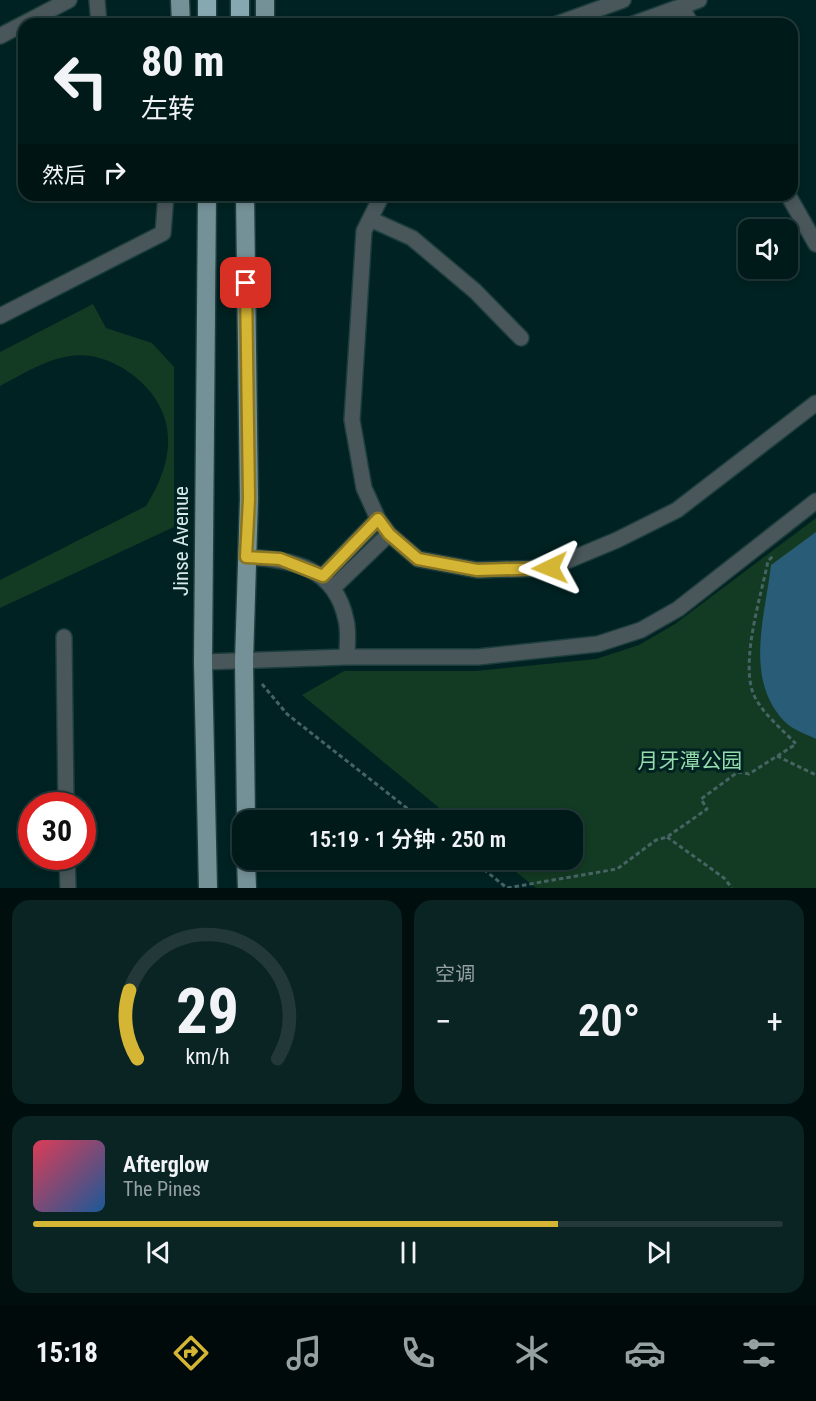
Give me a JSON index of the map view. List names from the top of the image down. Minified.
{"streets":{"main road":["Jinse Avenue"]},"parks":["月牙潭公园"],"page":{"turn":["80 m","左转"],"then":"然后","limit":"30","trip":"15:19 · 1 分钟 · 250 m","tile":"空调","heat":["−","20°","+"],"song":["Afterglow","The Pines"],"tabs":"15:18","gauge":["29","km/h"]}}
